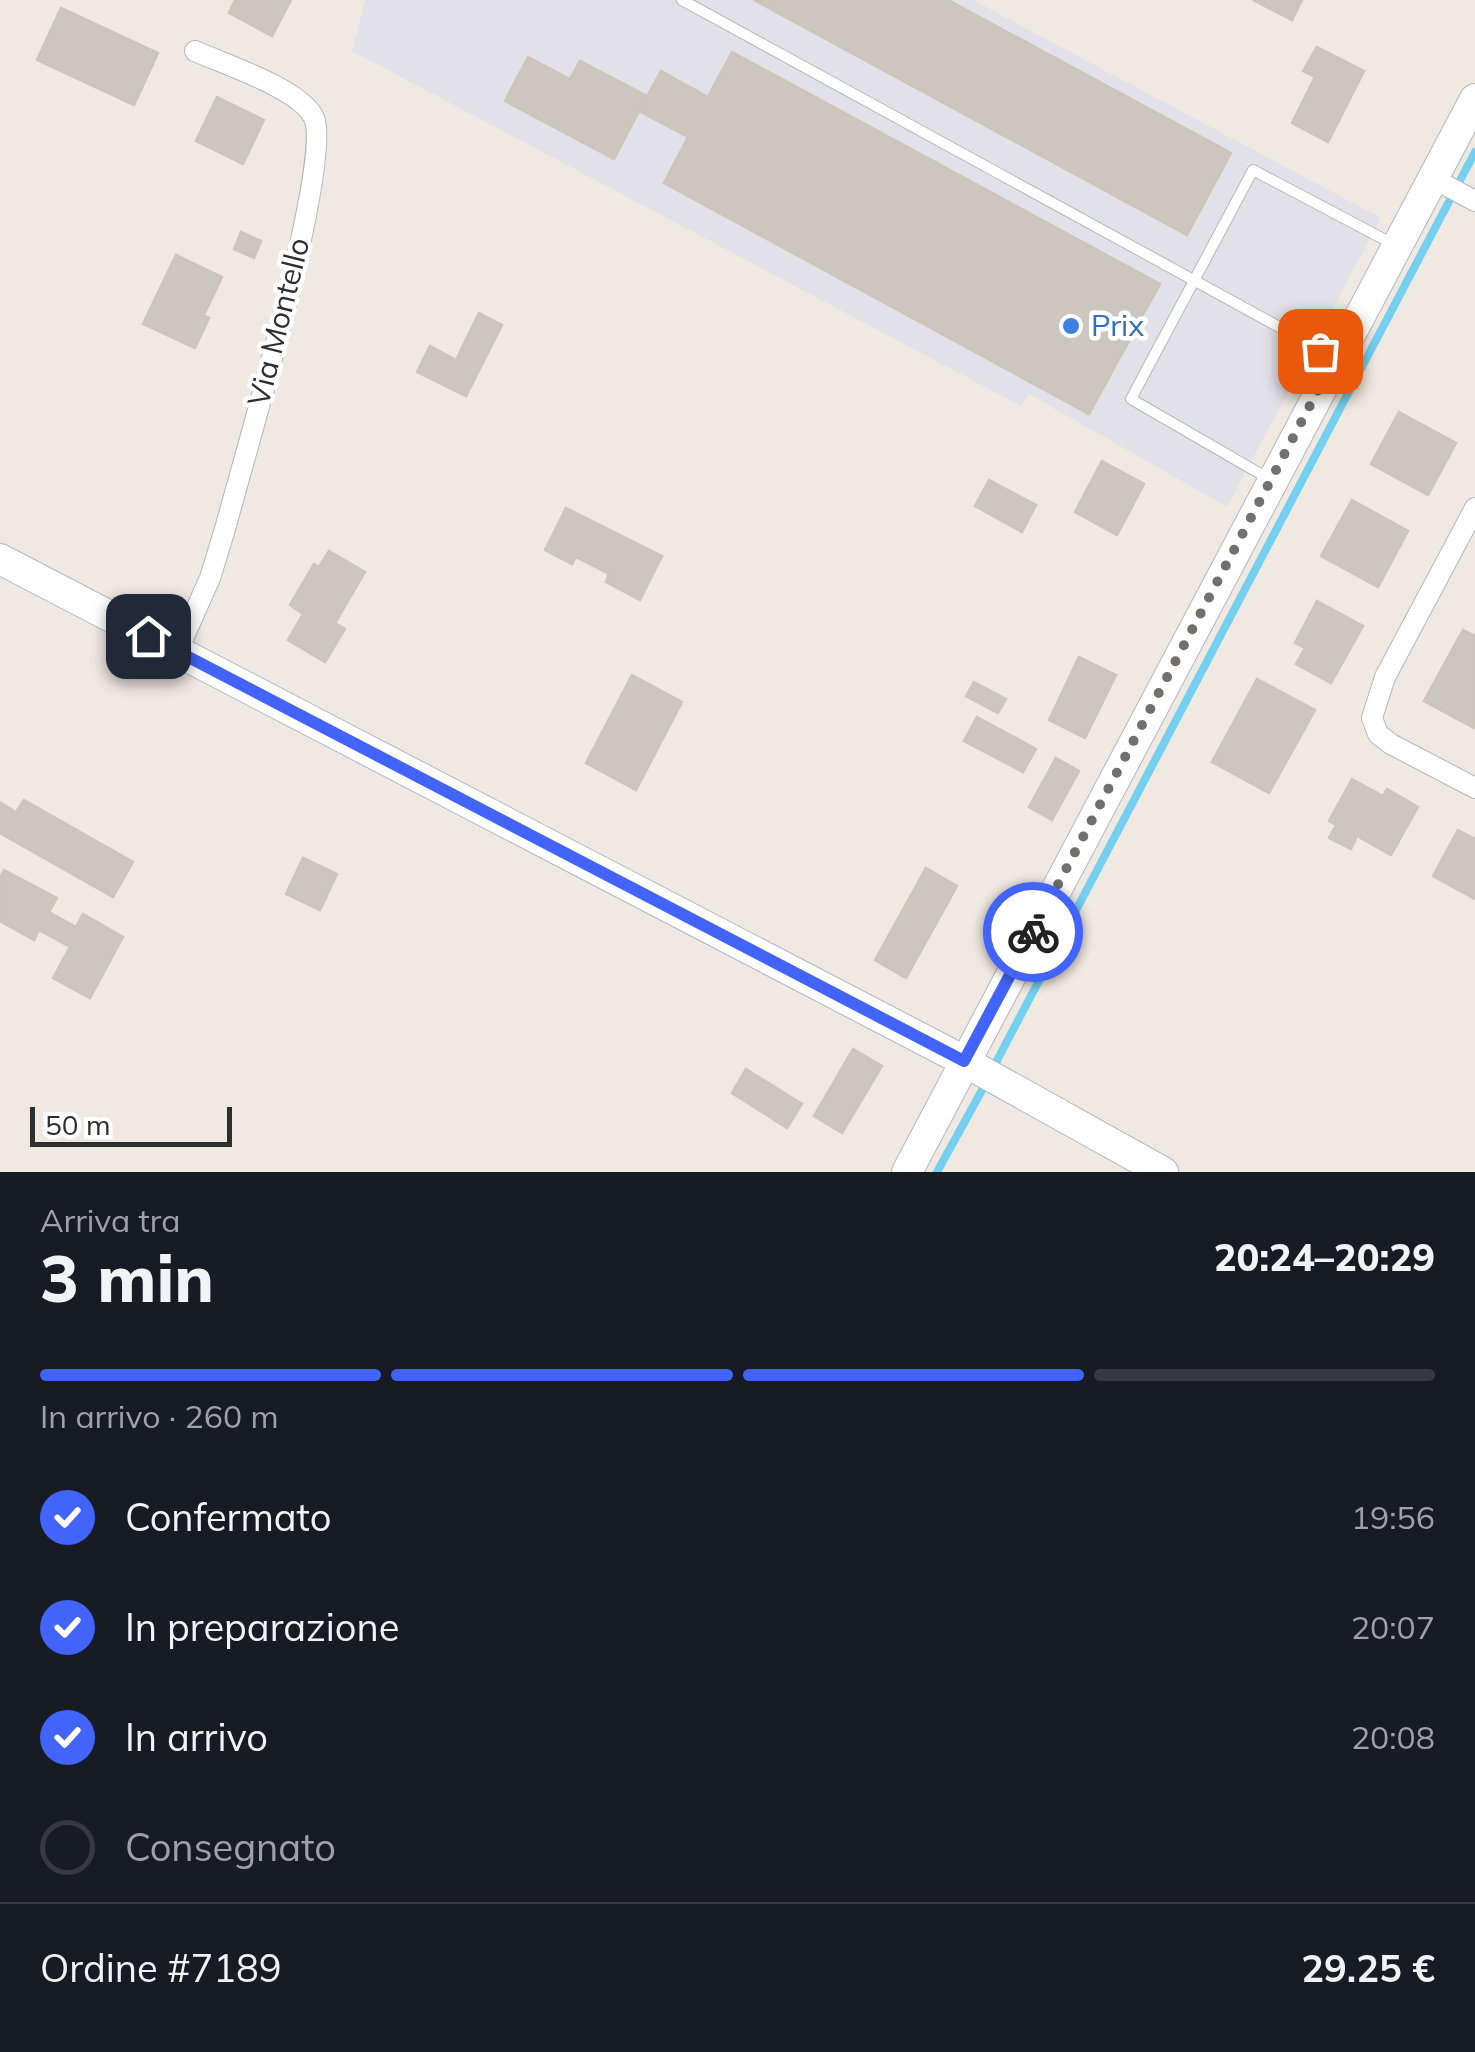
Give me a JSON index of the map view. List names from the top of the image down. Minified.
{"streets":{"street":["Via Montello"]},"places":["Prix"],"scale_bar":"50 m","page":{"scale":"50 m","heading":["3 min","Arriva tra","20:24–20:29"],"panel":["Ordine #7189","29.25 €"],"bar":"In arrivo · 260 m","list":[["Confermato","19:56"],["In preparazione","20:07"],["In arrivo","20:08"],"Consegnato"]}}
